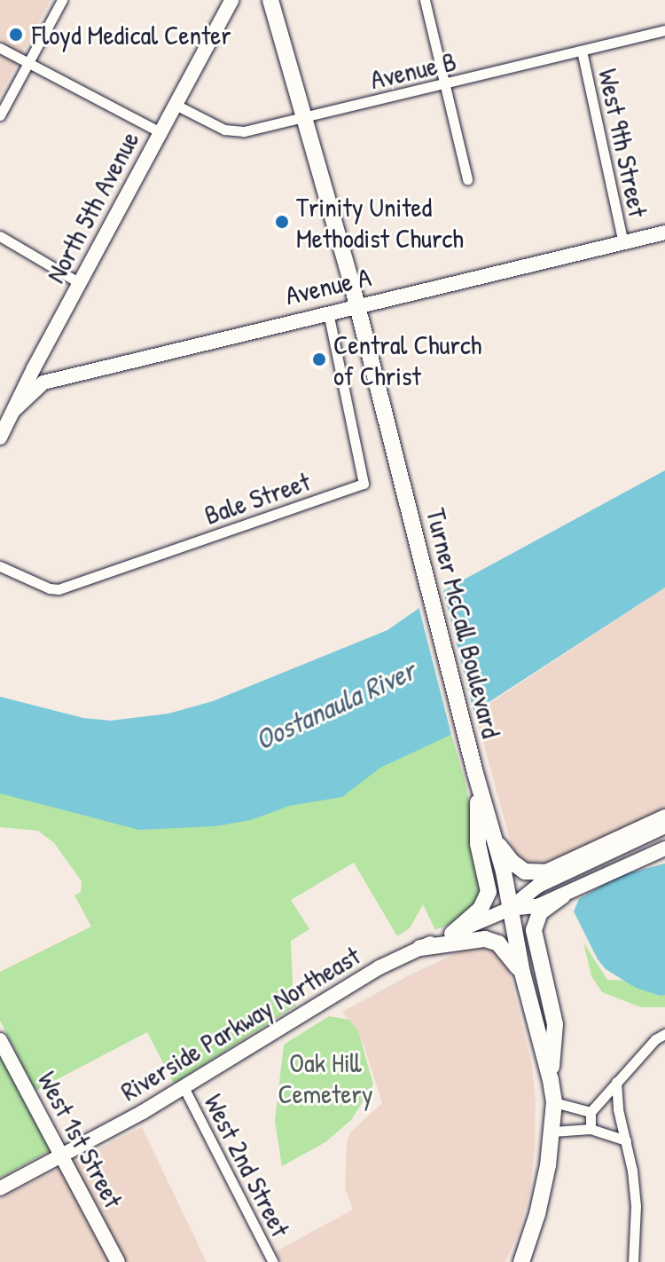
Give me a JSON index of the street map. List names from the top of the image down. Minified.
{"streets":{"main road":["Turner McCall Boulevard"],"street":["Avenue B","West 9th Street","North 5th Avenue","Avenue A","Bale Street","Riverside Parkway Northeast","West 1st Street","West 2nd Street"]},"crossings":[["Avenue B","West 9th Street"],["Avenue B","North 5th Avenue"],["Avenue B","Turner McCall Boulevard"],["West 9th Street","Avenue A"],["North 5th Avenue","Avenue A"],["Avenue A","Bale Street"],["Avenue A","Turner McCall Boulevard"],["Turner McCall Boulevard","Riverside Parkway Northeast"],["Riverside Parkway Northeast","West 1st Street"],["Riverside Parkway Northeast","West 2nd Street"]],"water":["Oostanaula River"],"parks":["Oak Hill Cemetery"],"places":["Floyd Medical Center","Trinity United Methodist Church","Central Church of Christ"]}
